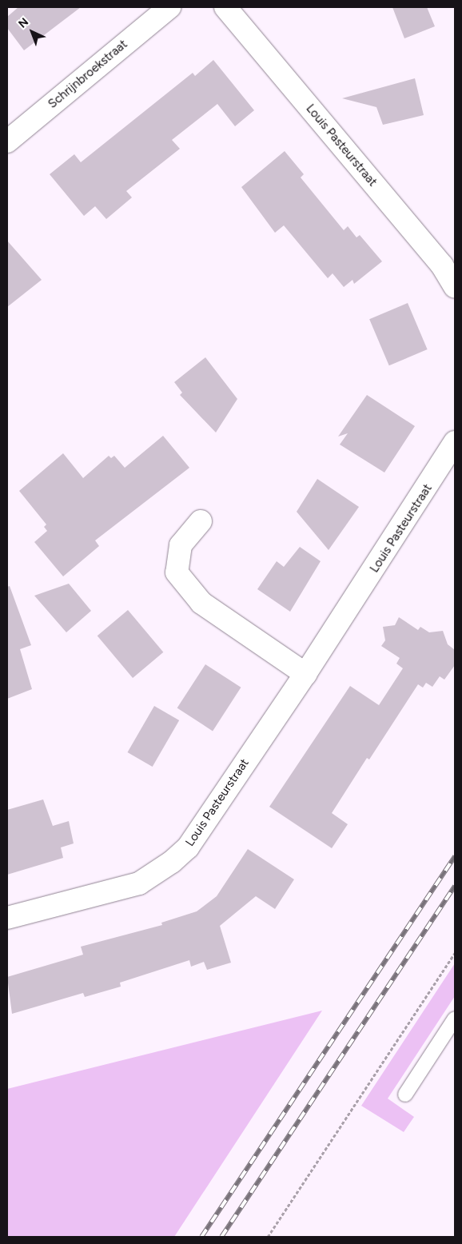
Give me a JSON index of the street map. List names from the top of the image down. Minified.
{"streets":{"street":["Schrijnbroekstraat","Louis Pasteurstraat"]},"north":"top left"}
